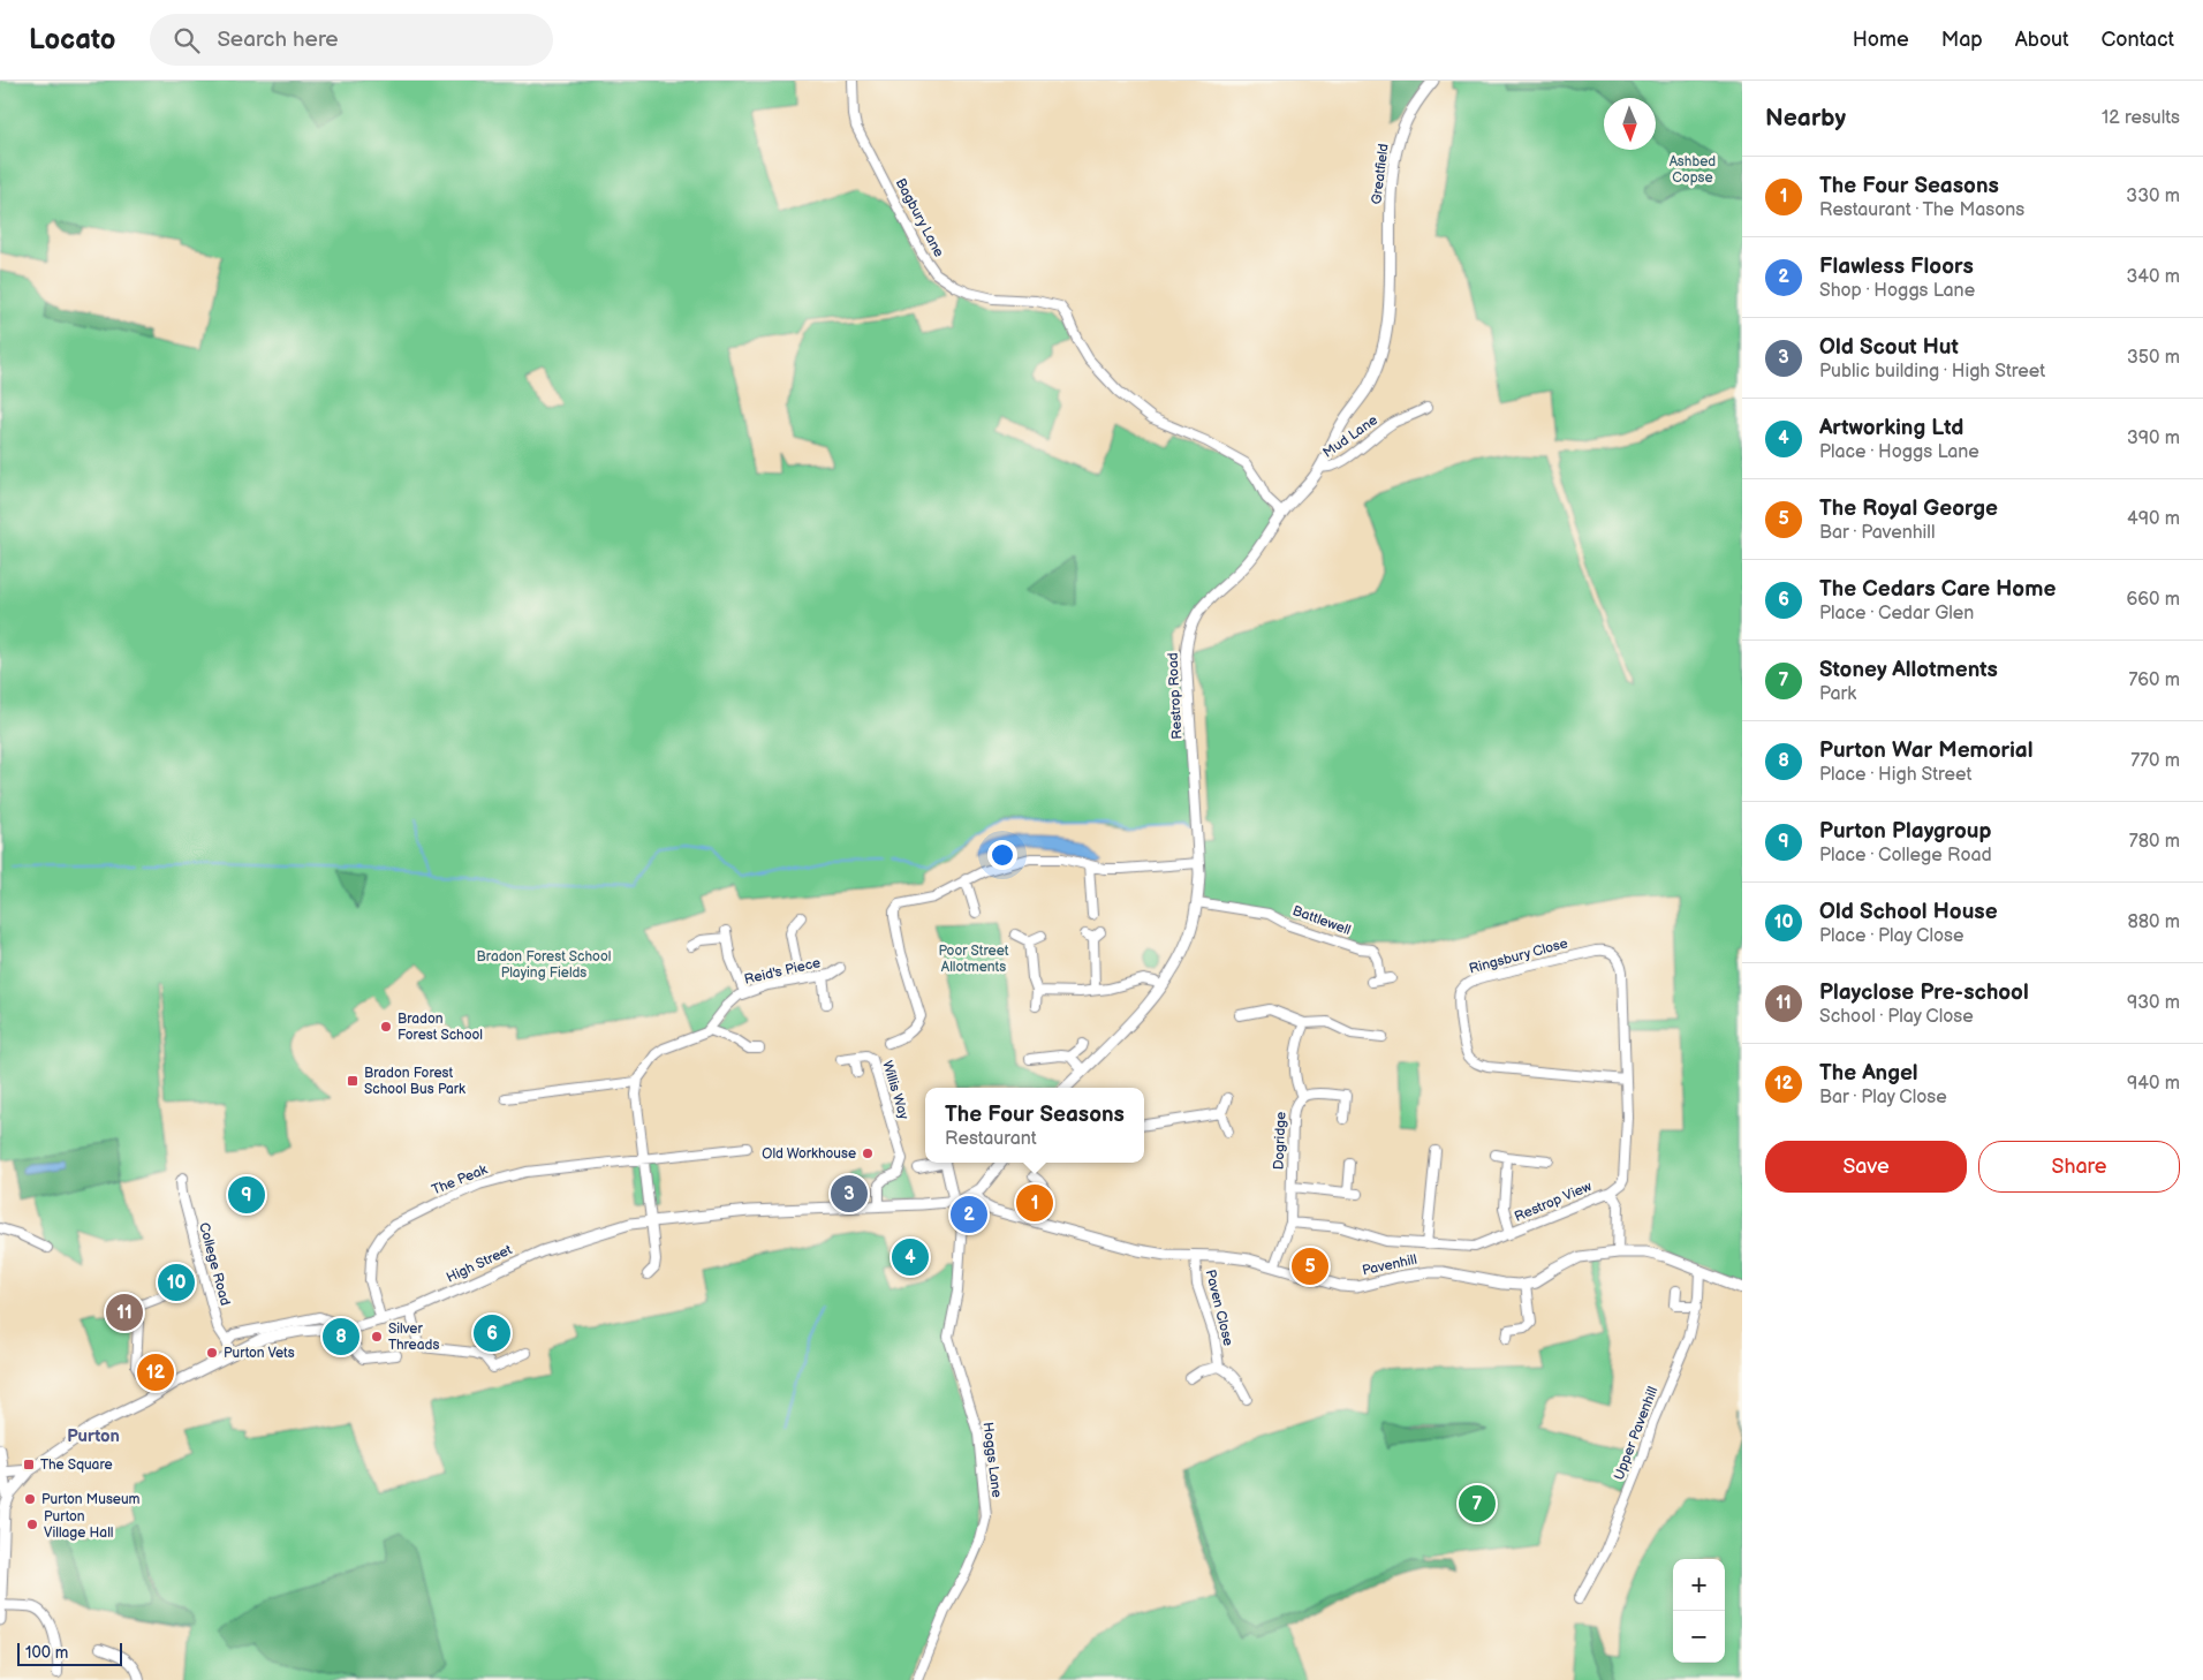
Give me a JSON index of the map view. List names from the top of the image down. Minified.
{"streets":{"street":["Greatfield","Bagbury Lane","Mud Lane","Restrop Road","Battlewell","Ringsbury Close","Reid's Piece","Willis Way","Dogridge","The Peak","Restrop View","College Road","High Street","Pavenhill","Paven Close","Upper Pavenhill","Hoggs Lane"]},"crossings":[["Greatfield","Restrop Road"],["Bagbury Lane","Restrop Road"],["Mud Lane","Restrop Road"],["Restrop Road","Battlewell"],["Ringsbury Close","Restrop View"],["Willis Way","High Street"],["Dogridge","Restrop View"],["The Peak","High Street"],["Restrop View","Pavenhill"],["College Road","High Street"],["High Street","Pavenhill"],["High Street","Hoggs Lane"],["Pavenhill","Paven Close"],["Pavenhill","Upper Pavenhill"]],"districts":["Purton"],"parks":["Ashbed Copse","Poor Street Allotments","Bradon Forest School Playing Fields"],"places":{"other":["Bradon Forest School","Old Workhouse","Silver Threads","Purton Vets","Purton Museum","Purton Village Hall"],"transit":["Bradon Forest School Bus Park","The Square"]},"scale_bar":"100 m","north":"bottom","page":{"header":"Locato","search":"Search here","nav":["Home","Map","About","Contact"],"heading":["Nearby","12 results"],"list":[{"mark":"1","name":"The Four Seasons","note":"Restaurant · The Masons","value":"330 m"},{"mark":"2","name":"Flawless Floors","note":"Shop · Hoggs Lane","value":"340 m"},{"mark":"3","name":"Old Scout Hut","note":"Public building · High Street","value":"350 m"},{"mark":"4","name":"Artworking Ltd","note":"Place · Hoggs Lane","value":"390 m"},{"mark":"5","name":"The Royal George","note":"Bar · Pavenhill","value":"490 m"},{"mark":"6","name":"The Cedars Care Home","note":"Place · Cedar Glen","value":"660 m"},{"mark":"7","name":"Stoney Allotments","note":"Park","value":"760 m"},{"mark":"8","name":"Purton War Memorial","note":"Place · High Street","value":"770 m"},{"mark":"9","name":"Purton Playgroup","note":"Place · College Road","value":"780 m"},{"mark":"10","name":"Old School House","note":"Place · Play Close","value":"880 m"},{"mark":"11","name":"Playclose Pre-school","note":"School · Play Close","value":"930 m"},{"mark":"12","name":"The Angel","note":"Bar · Play Close","value":"940 m"}],"popup":["The Four Seasons","Restaurant"],"buttons":["Save","Share"],"pins":["3","9","1","2","4","5","10","11","6","8","12","7"],"map_buttons":["+","−"],"scale":"100 m"}}
